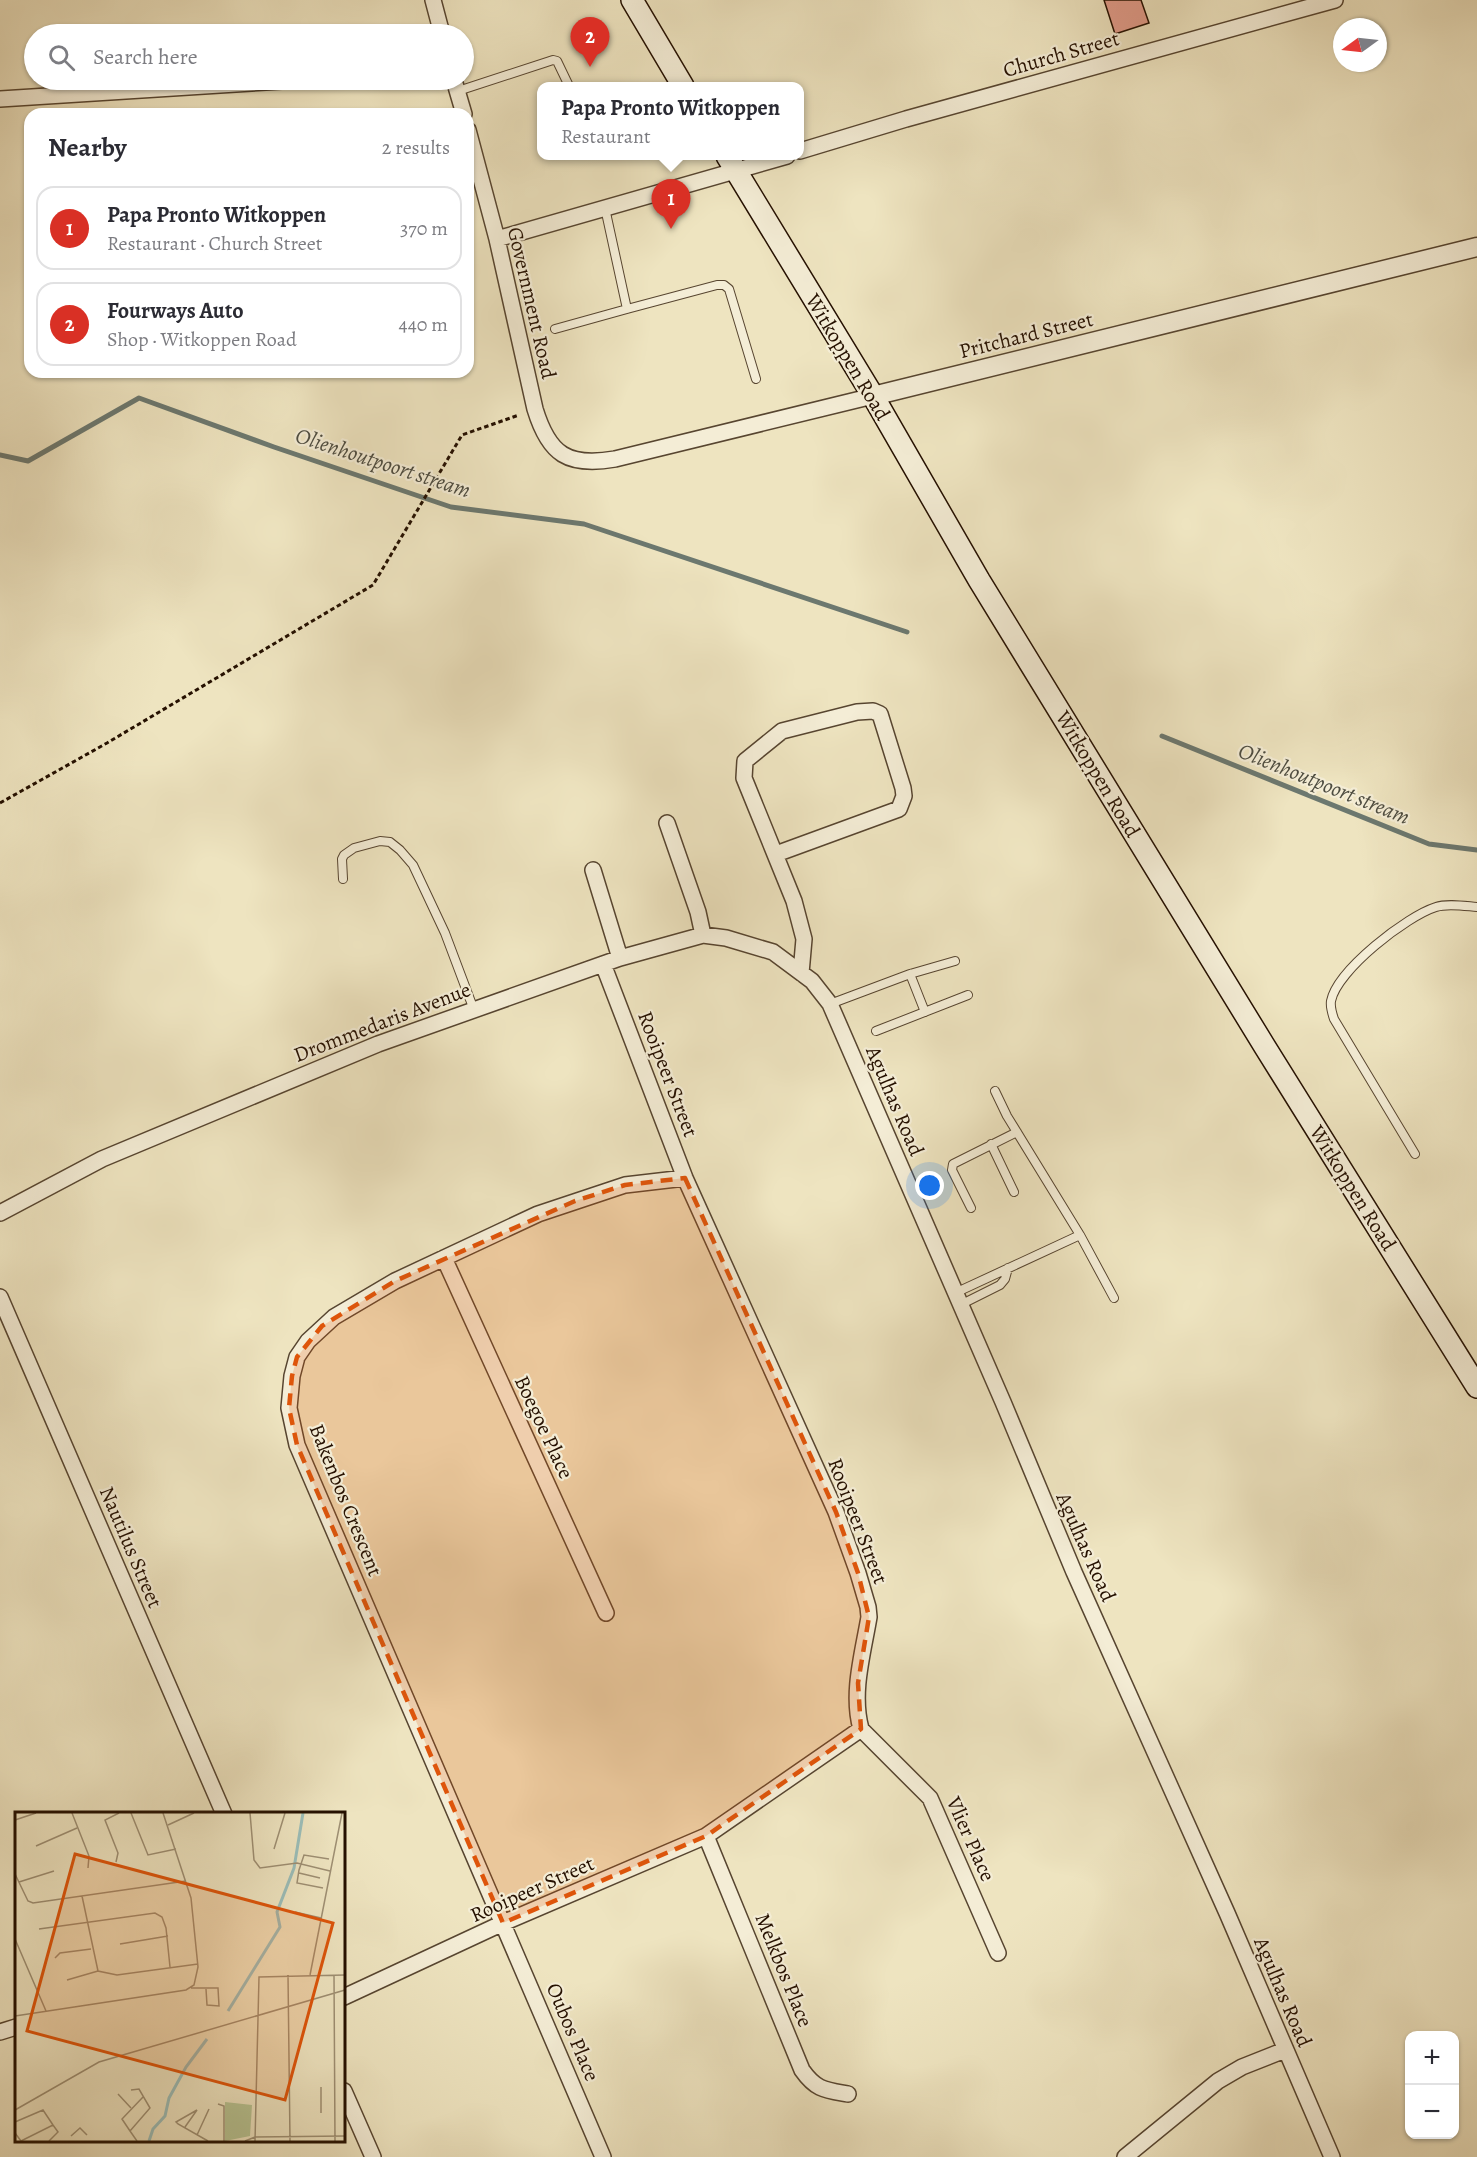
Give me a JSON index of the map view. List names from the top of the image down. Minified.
{"streets":{"main road":["Witkoppen Road"],"street":["Church Street","Government Road","Pritchard Street","Drommedaris Avenue","Rooipeer Street","Agulhas Road","Boegoe Place","Bakenbos Crescent","Nautilus Street","Vlier Place","Melkbos Place","Oubos Place"]},"crossings":[["Government Road","Pritchard Street"],["Pritchard Street","Witkoppen Road"],["Drommedaris Avenue","Rooipeer Street"],["Drommedaris Avenue","Agulhas Road"],["Rooipeer Street","Bakenbos Crescent"],["Rooipeer Street","Vlier Place"],["Rooipeer Street","Melkbos Place"],["Rooipeer Street","Oubos Place"],["Boegoe Place","Bakenbos Crescent"],["Bakenbos Crescent","Oubos Place"]],"water":["Olienhoutpoort stream"],"north":"left","page":{"pins":["2","1"],"search":"Search here","popup":["Papa Pronto Witkoppen","Restaurant"],"heading":["Nearby","2 results"],"list":[{"mark":"1","name":"Papa Pronto Witkoppen","note":"Restaurant · Church Street","value":"370 m"},{"mark":"2","name":"Fourways Auto","note":"Shop · Witkoppen Road","value":"440 m"}],"map_buttons":["+","−"]}}
